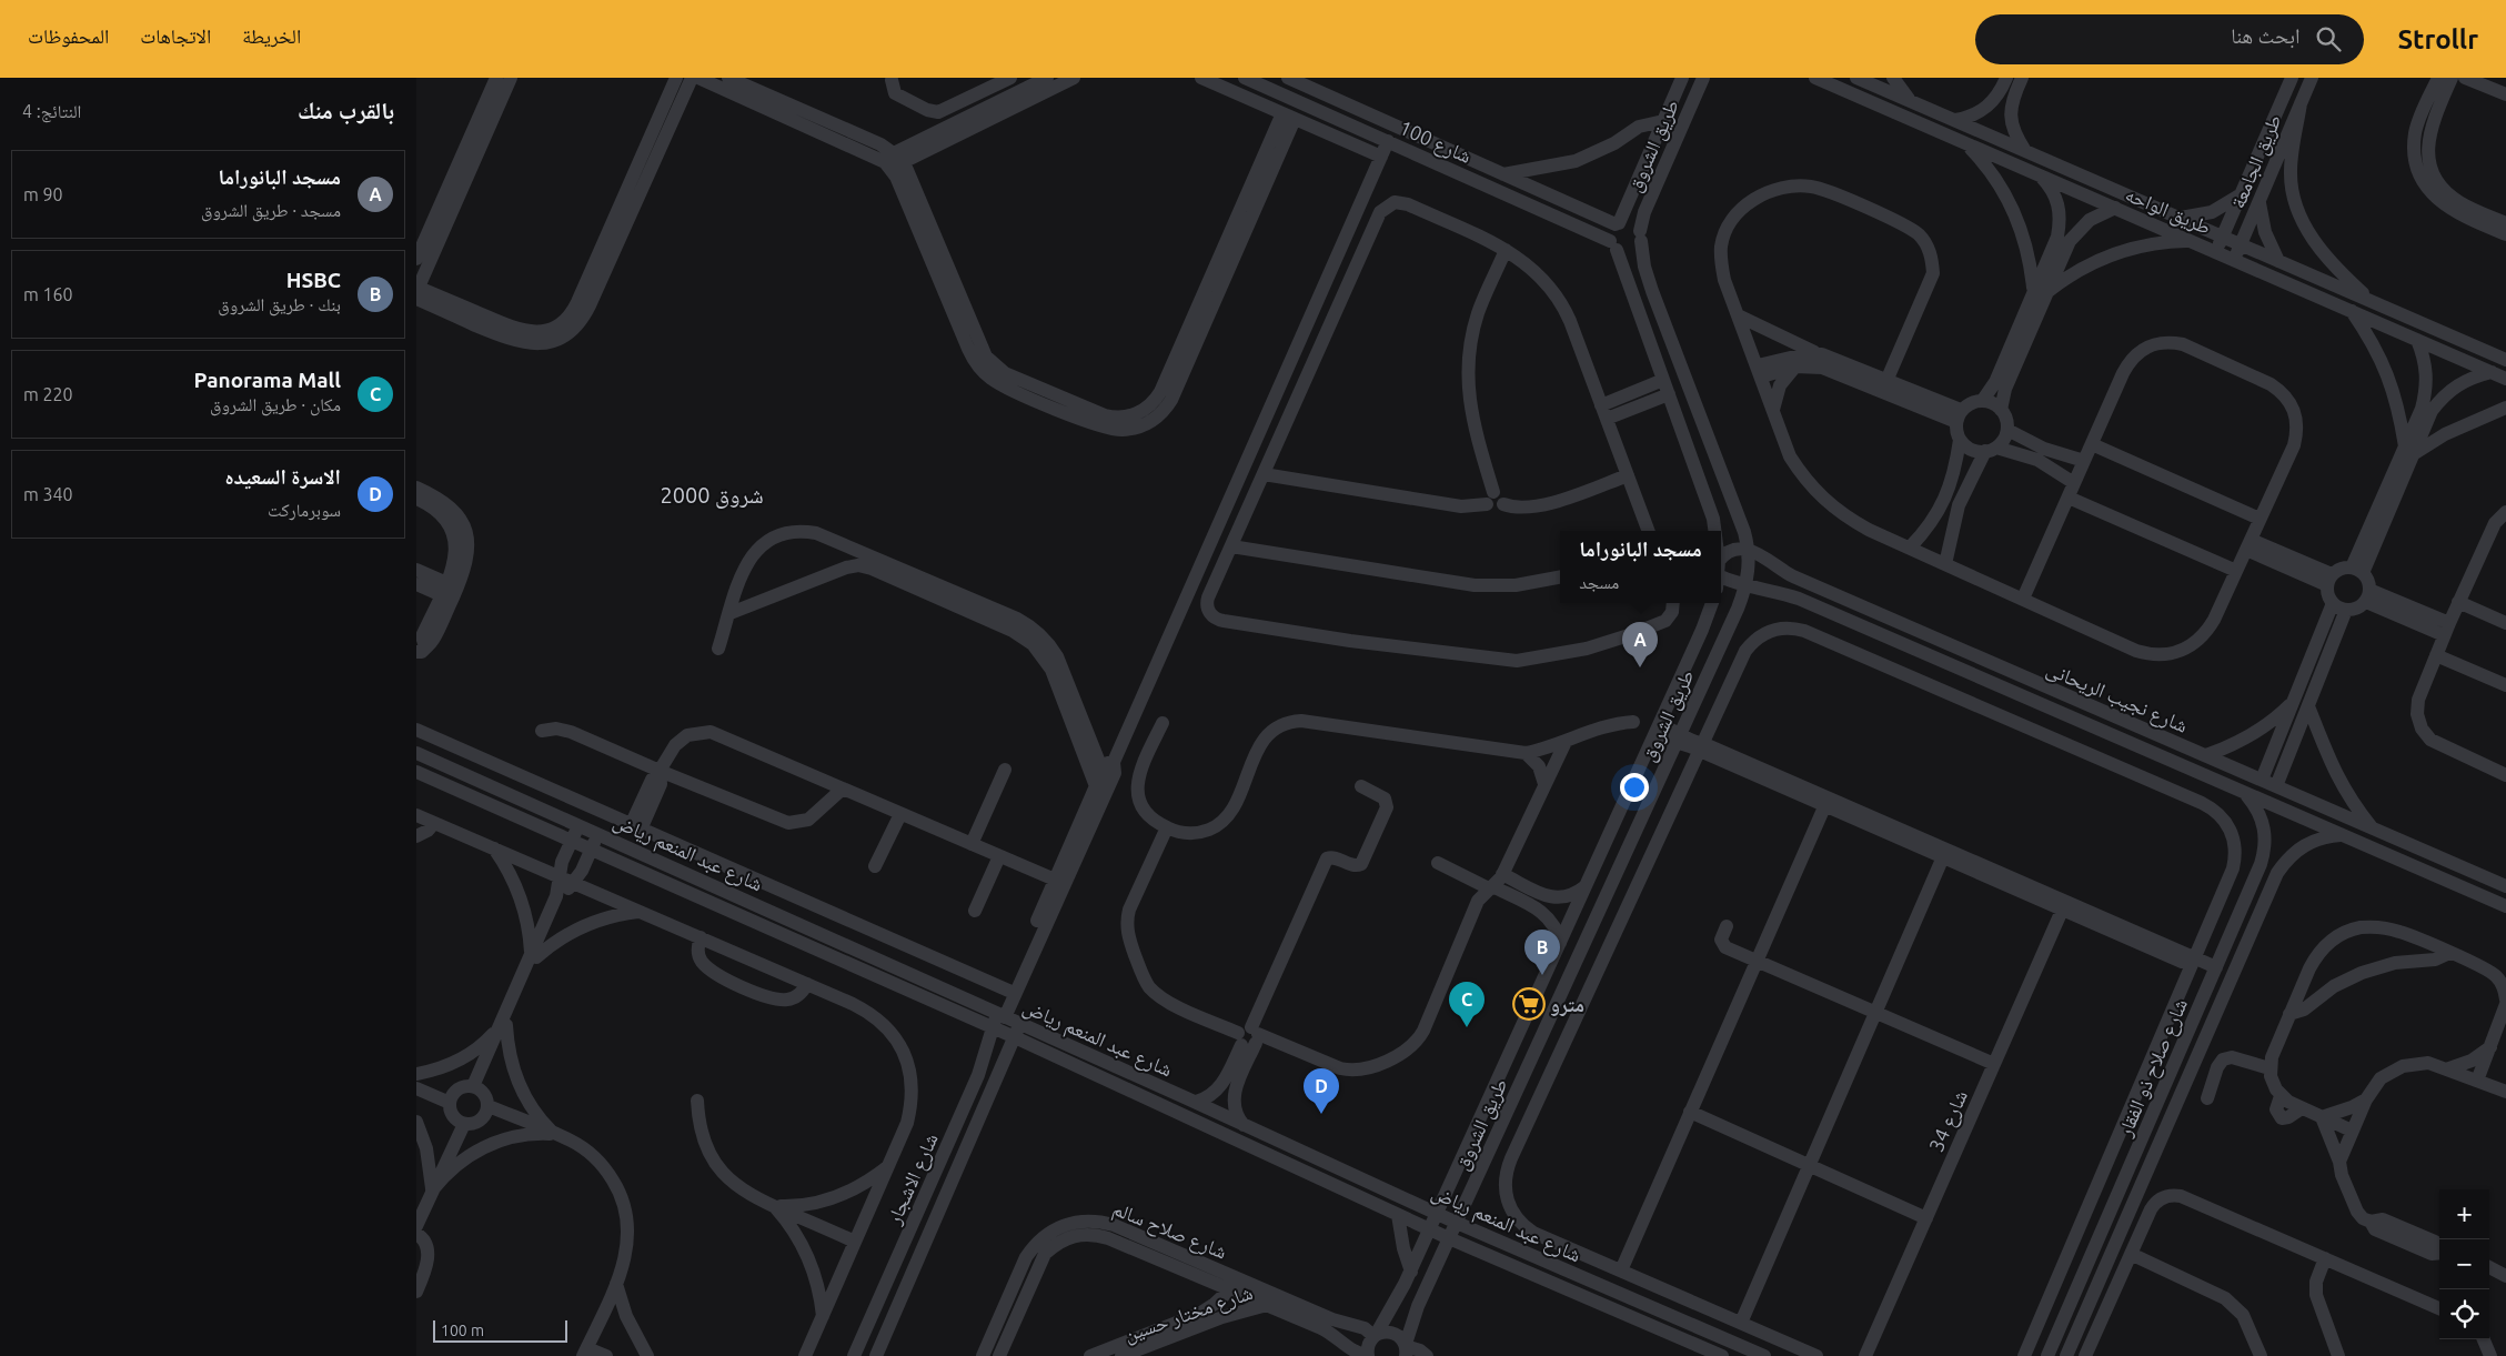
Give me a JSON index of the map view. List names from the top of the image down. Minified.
{"streets":{"street":["شارع 100","طريق الشروق","طريق الجامعة","طريق الواحه","شارع نجيب الريحانى","شارع عبد المنعم رياض","شارع صلاح ذو الفقار","شارع 34","شارع الاشجار","شارع صلاح سالم","شارع مختار حسين"]},"crossings":[["شارع 100","طريق الشروق"],["طريق الشروق","شارع نجيب الريحانى"],["طريق الشروق","شارع عبد المنعم رياض"],["طريق الشروق","شارع صلاح سالم"],["طريق الجامعة","طريق الواحه"],["شارع نجيب الريحانى","شارع صلاح ذو الفقار"],["شارع عبد المنعم رياض","شارع الاشجار"],["شارع صلاح سالم","شارع مختار حسين"]],"districts":["شروق 2000"],"places":{"supermarket":["مترو"]},"scale_bar":"100 m","page":{"header":"Strollr","search":"ابحث هنا","nav":["الخريطة","الاتجاهات","المحفوظات"],"heading":["بالقرب منك","النتائج: 4"],"list":[{"mark":"A","name":"مسجد البانوراما","note":"مسجد · طريق الشروق","value":"90 m"},{"mark":"B","name":"HSBC","note":"بنك · طريق الشروق","value":"160 m"},{"mark":"C","name":"Panorama Mall","note":"مكان · طريق الشروق","value":"220 m"},{"mark":"D","name":"الاسرة السعيده","note":"سوبرماركت","value":"340 m"}],"popup":["مسجد البانوراما","مسجد"],"pins":["A","B","C","D"],"map_buttons":["+","−"],"scale":"100 m"}}
